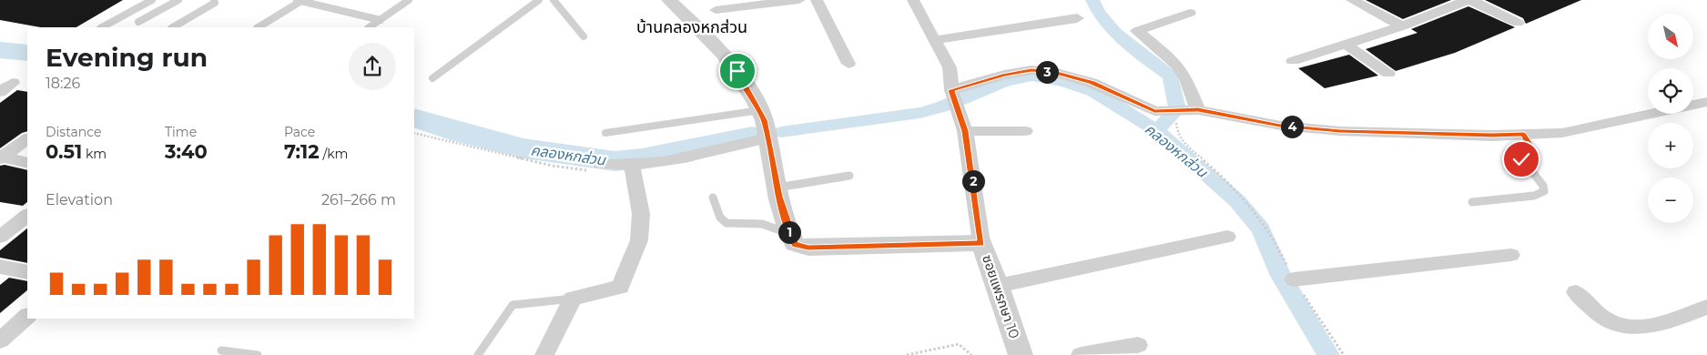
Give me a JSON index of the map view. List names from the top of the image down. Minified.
{"streets":{"street":["ซอยแพรกษา 10"]},"districts":["บ้านคลองหกส่วน"],"water":["คลองหกส่วน"],"north":"bottom right","page":{"map_buttons":["+","−"],"heading":["Evening run","18:26"],"pins":["3","4","2","1"],"stats":[["Distance","0.51 km"],["Time","3:40"],["Pace","7:12 /km"]],"chart":["Elevation","261–266 m"]}}
